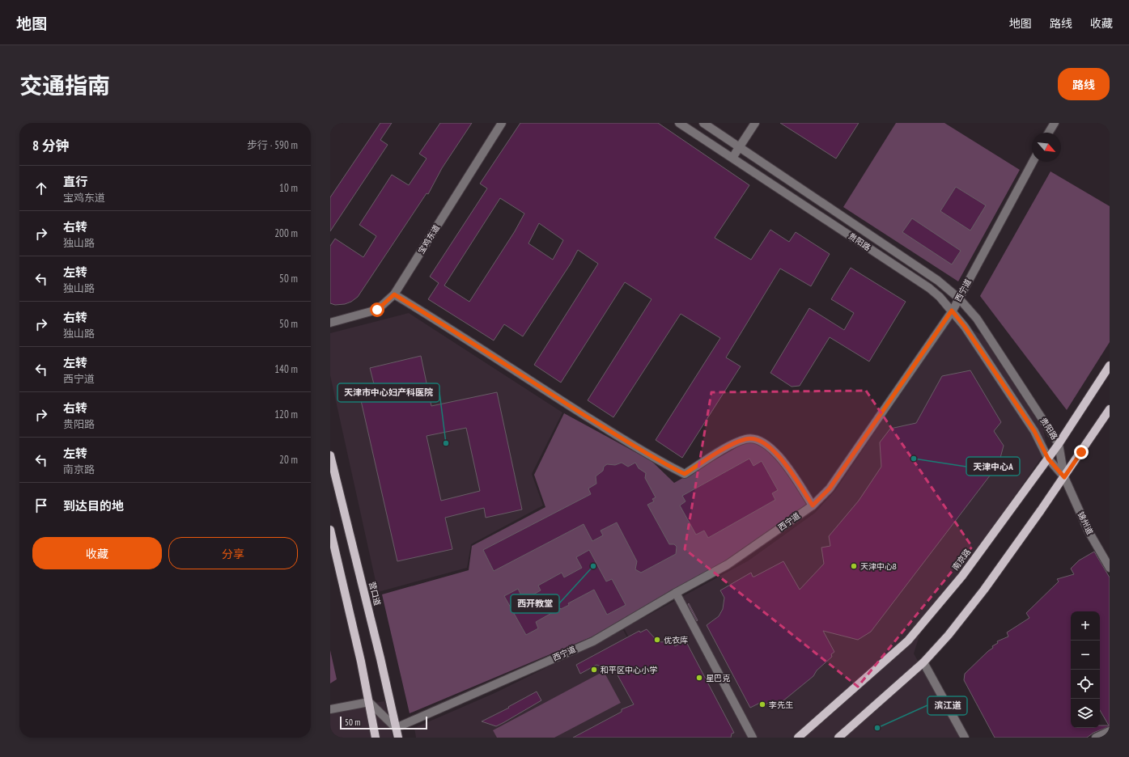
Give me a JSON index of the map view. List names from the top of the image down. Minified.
{"streets":{"main road":["南京路","营口道"],"street":["宝鸡东道","贵阳路","西宁道","锦州道"]},"crossings":[["贵阳路","西宁道"],["贵阳路","锦州道"],["贵阳路","南京路"],["西宁道","营口道"]],"places":["天津市中心妇产科医院","天津中心A","西开教堂","天津中心B","优衣库","和平区中心小学","星巴克","李先生","滨江道"],"scale_bar":"50 m","north":"bottom right","page":{"header":"地图","nav":["地图","路线","收藏"],"title":"交通指南","buttons":["路线",["收藏","分享"]],"heading":["8 分钟","步行 · 590 m"],"list":[["直行","宝鸡东道","10 m"],["右转","独山路","200 m"],["左转","独山路","50 m"],["右转","独山路","50 m"],["左转","西宁道","140 m"],["右转","贵阳路","120 m"],["左转","南京路","20 m"],"到达目的地"],"map_buttons":["+","−"],"scale":"50 m"}}
